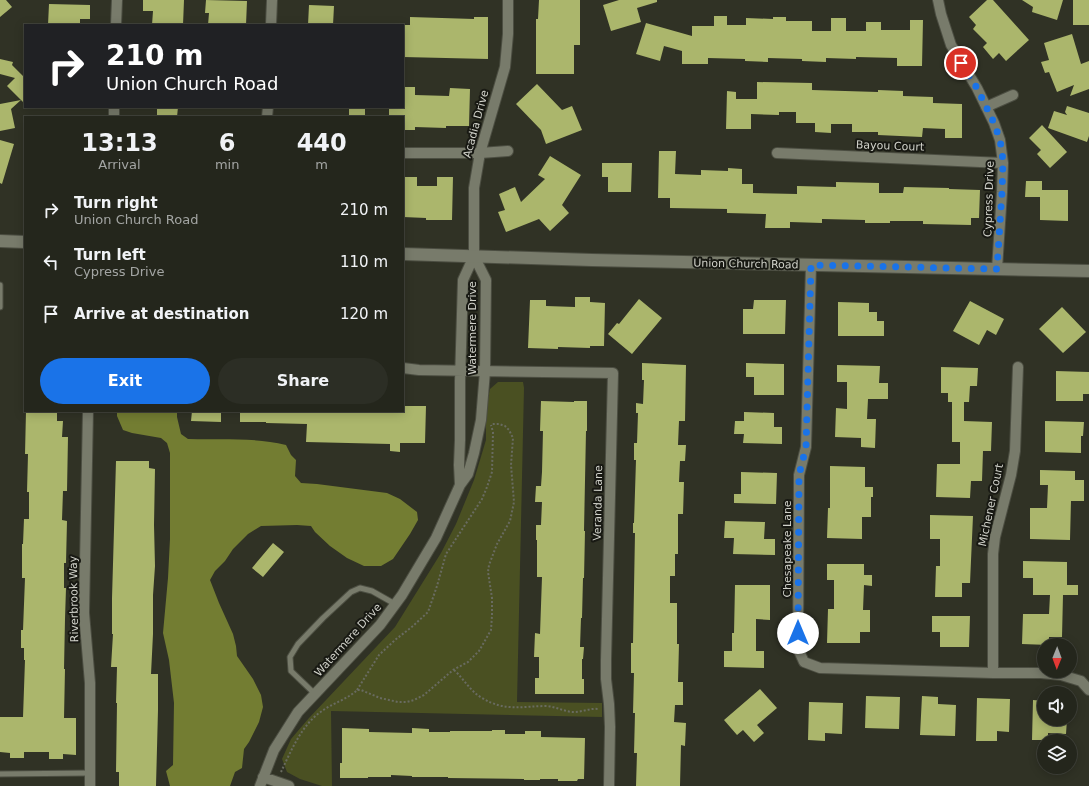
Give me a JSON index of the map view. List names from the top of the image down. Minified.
{"streets":{"street":["Acadia Drive","Bayou Court","Cypress Drive","Union Church Road","Watermere Drive","Veranda Lane","Michener Court","Chesapeake Lane","Riverbrook Way"]},"crossings":[["Acadia Drive","Union Church Road"],["Acadia Drive","Watermere Drive"],["Bayou Court","Cypress Drive"],["Cypress Drive","Union Church Road"],["Union Church Road","Watermere Drive"],["Union Church Road","Chesapeake Lane"],["Watermere Drive","Veranda Lane"],["Michener Court","Chesapeake Lane"]],"north":"bottom","page":{"turn":["210 m","Union Church Road"],"eta":["13:13","Arrival","6","min","440","m"],"list":[{"name":"Turn right","note":"Union Church Road","value":"210 m"},{"name":"Turn left","note":"Cypress Drive","value":"110 m"},{"name":"Arrive at destination","value":"120 m"}],"buttons":["Exit","Share"]}}
